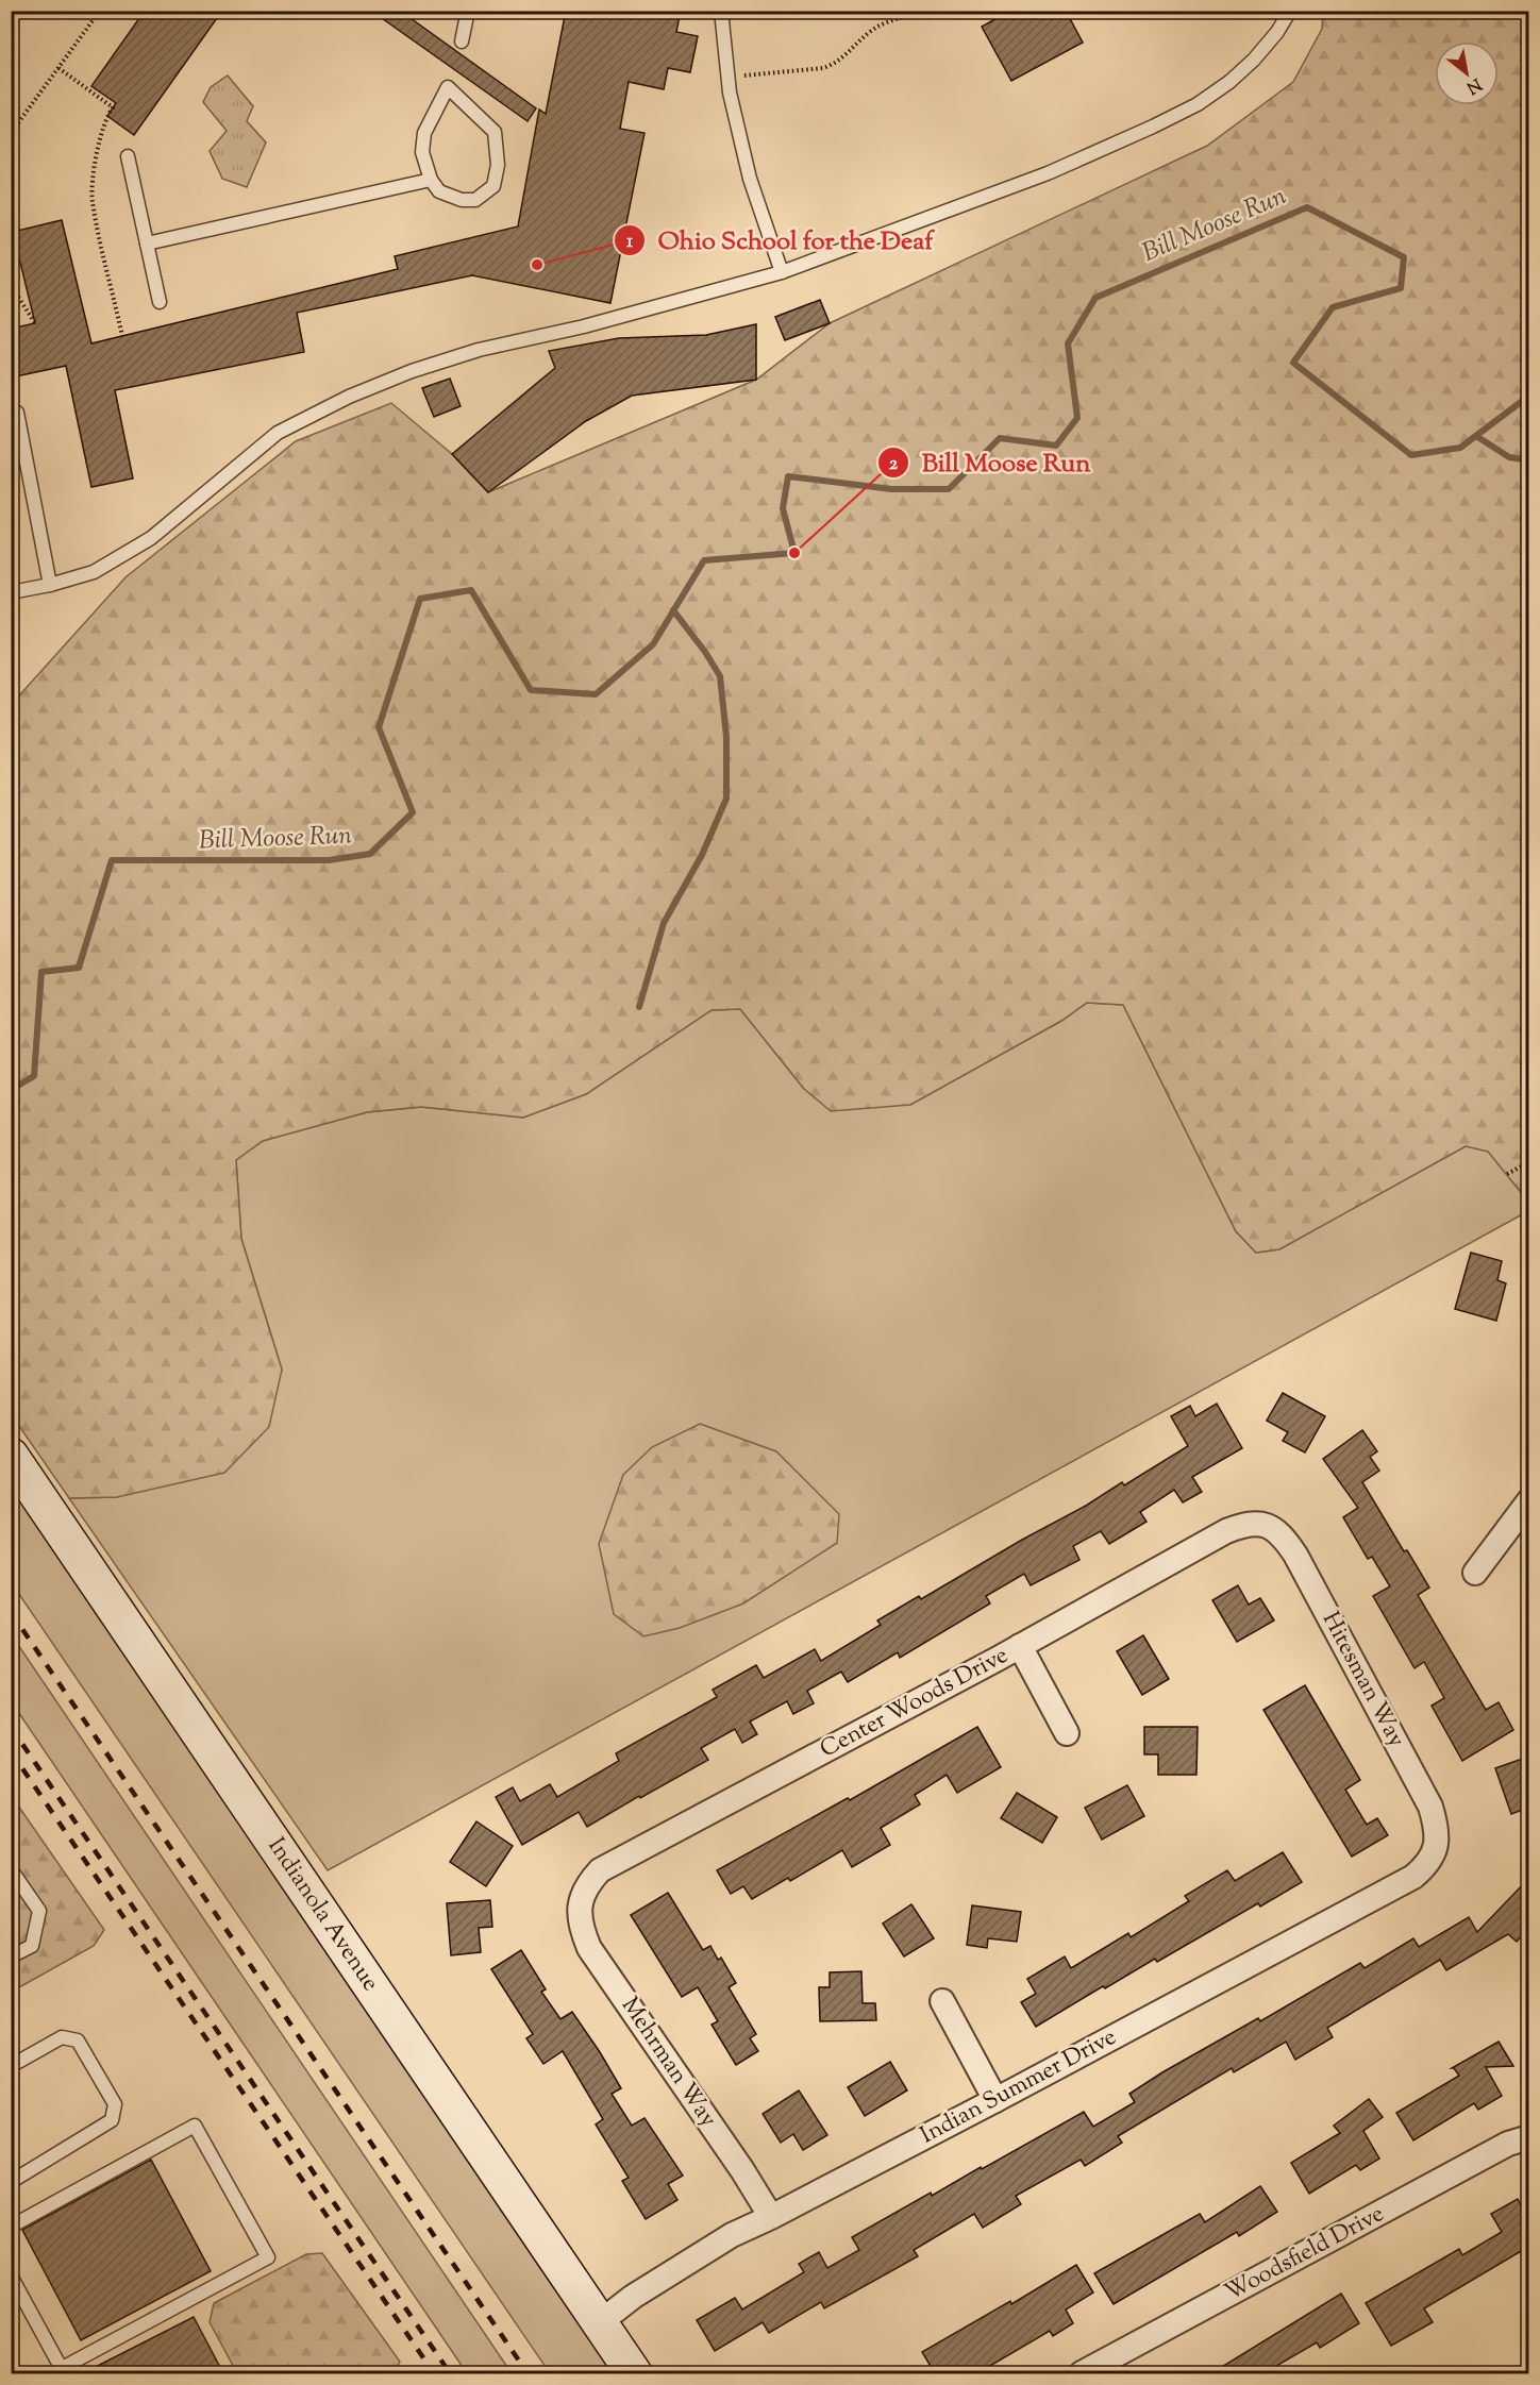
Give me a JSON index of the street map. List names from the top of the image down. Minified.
{"streets":{"main road":["Indianola Avenue"],"street":["Hitesman Way","Center Woods Drive","Mehrman Way","Indian Summer Drive","Woodsfield Drive"]},"crossings":[["Hitesman Way","Center Woods Drive"],["Hitesman Way","Indian Summer Drive"],["Center Woods Drive","Mehrman Way"],["Indianola Avenue","Indian Summer Drive"],["Mehrman Way","Indian Summer Drive"]],"water":["Bill Moose Run"],"places":["Ohio School for the Deaf","Bill Moose Run"],"north":"bottom right"}
